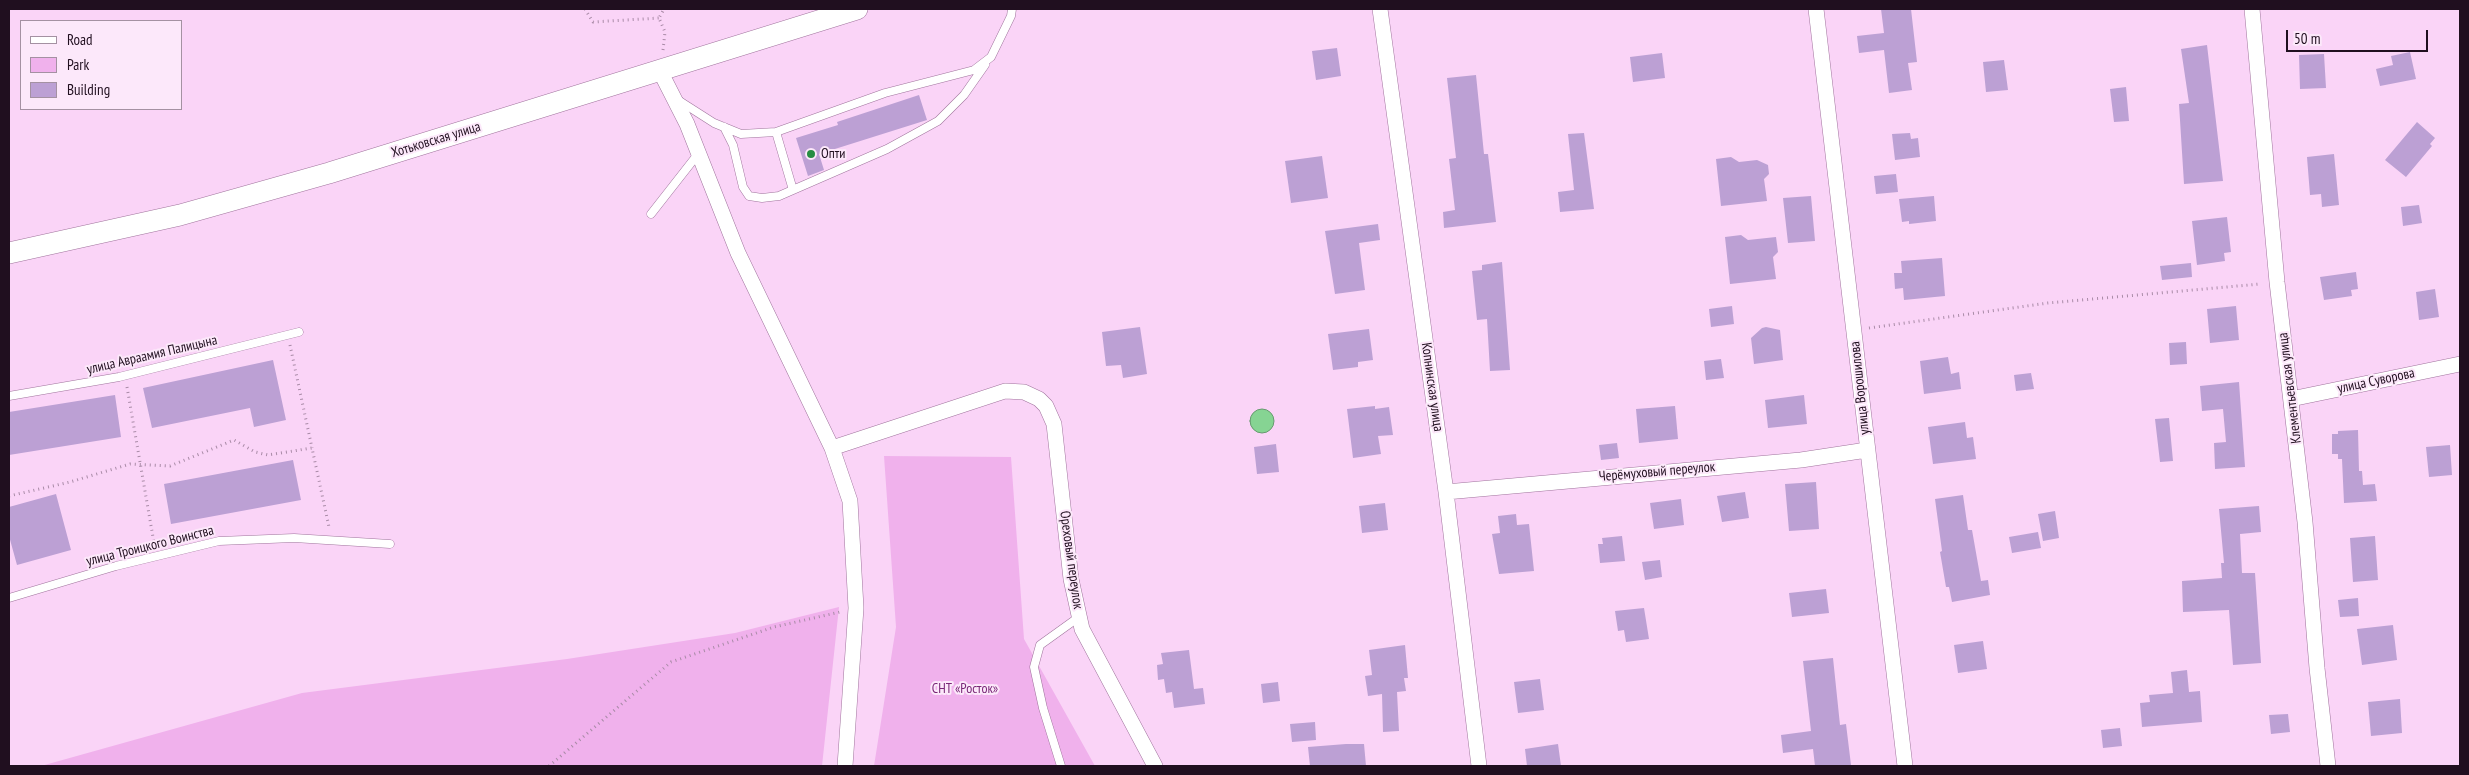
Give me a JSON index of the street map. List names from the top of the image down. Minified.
{"streets":{"main road":["Хотьковская улица"],"street":["улица Суворова","Копнинская улица","улица Ворошилова","Клементьевская улица","Черёмуховый переулок","Ореховый переулок"],"lane":["улица Авраамия Палицына","улица Троицкого Воинства"]},"crossings":[["улица Суворова","Клементьевская улица"],["Копнинская улица","Черёмуховый переулок"],["улица Ворошилова","Черёмуховый переулок"]],"parks":["СНТ «Росток»"],"places":["Опти"],"legend":["Road","Park","Building"],"scale_bar":"50 m"}
